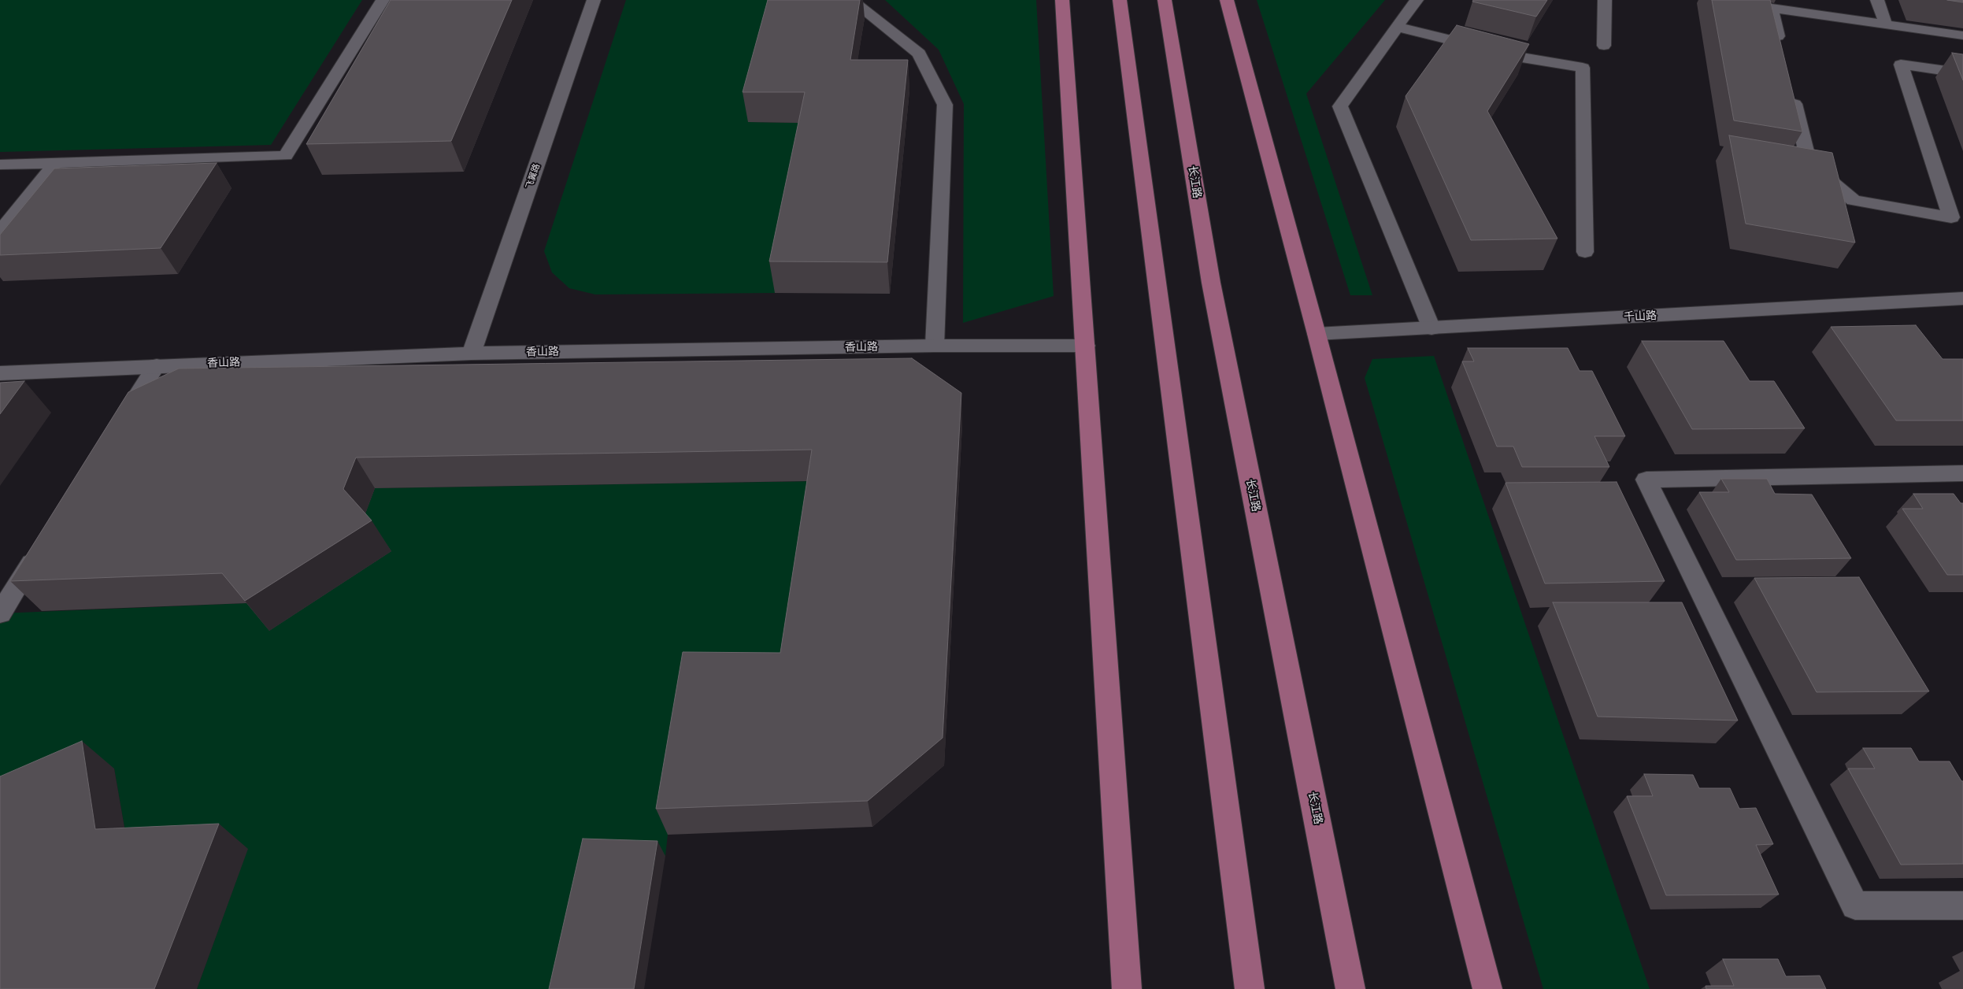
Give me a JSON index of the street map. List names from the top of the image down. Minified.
{"streets":{"main road":["长江路"],"street":["飞翼路","千山路","香山路"]},"crossings":[["飞翼路","香山路"]]}
